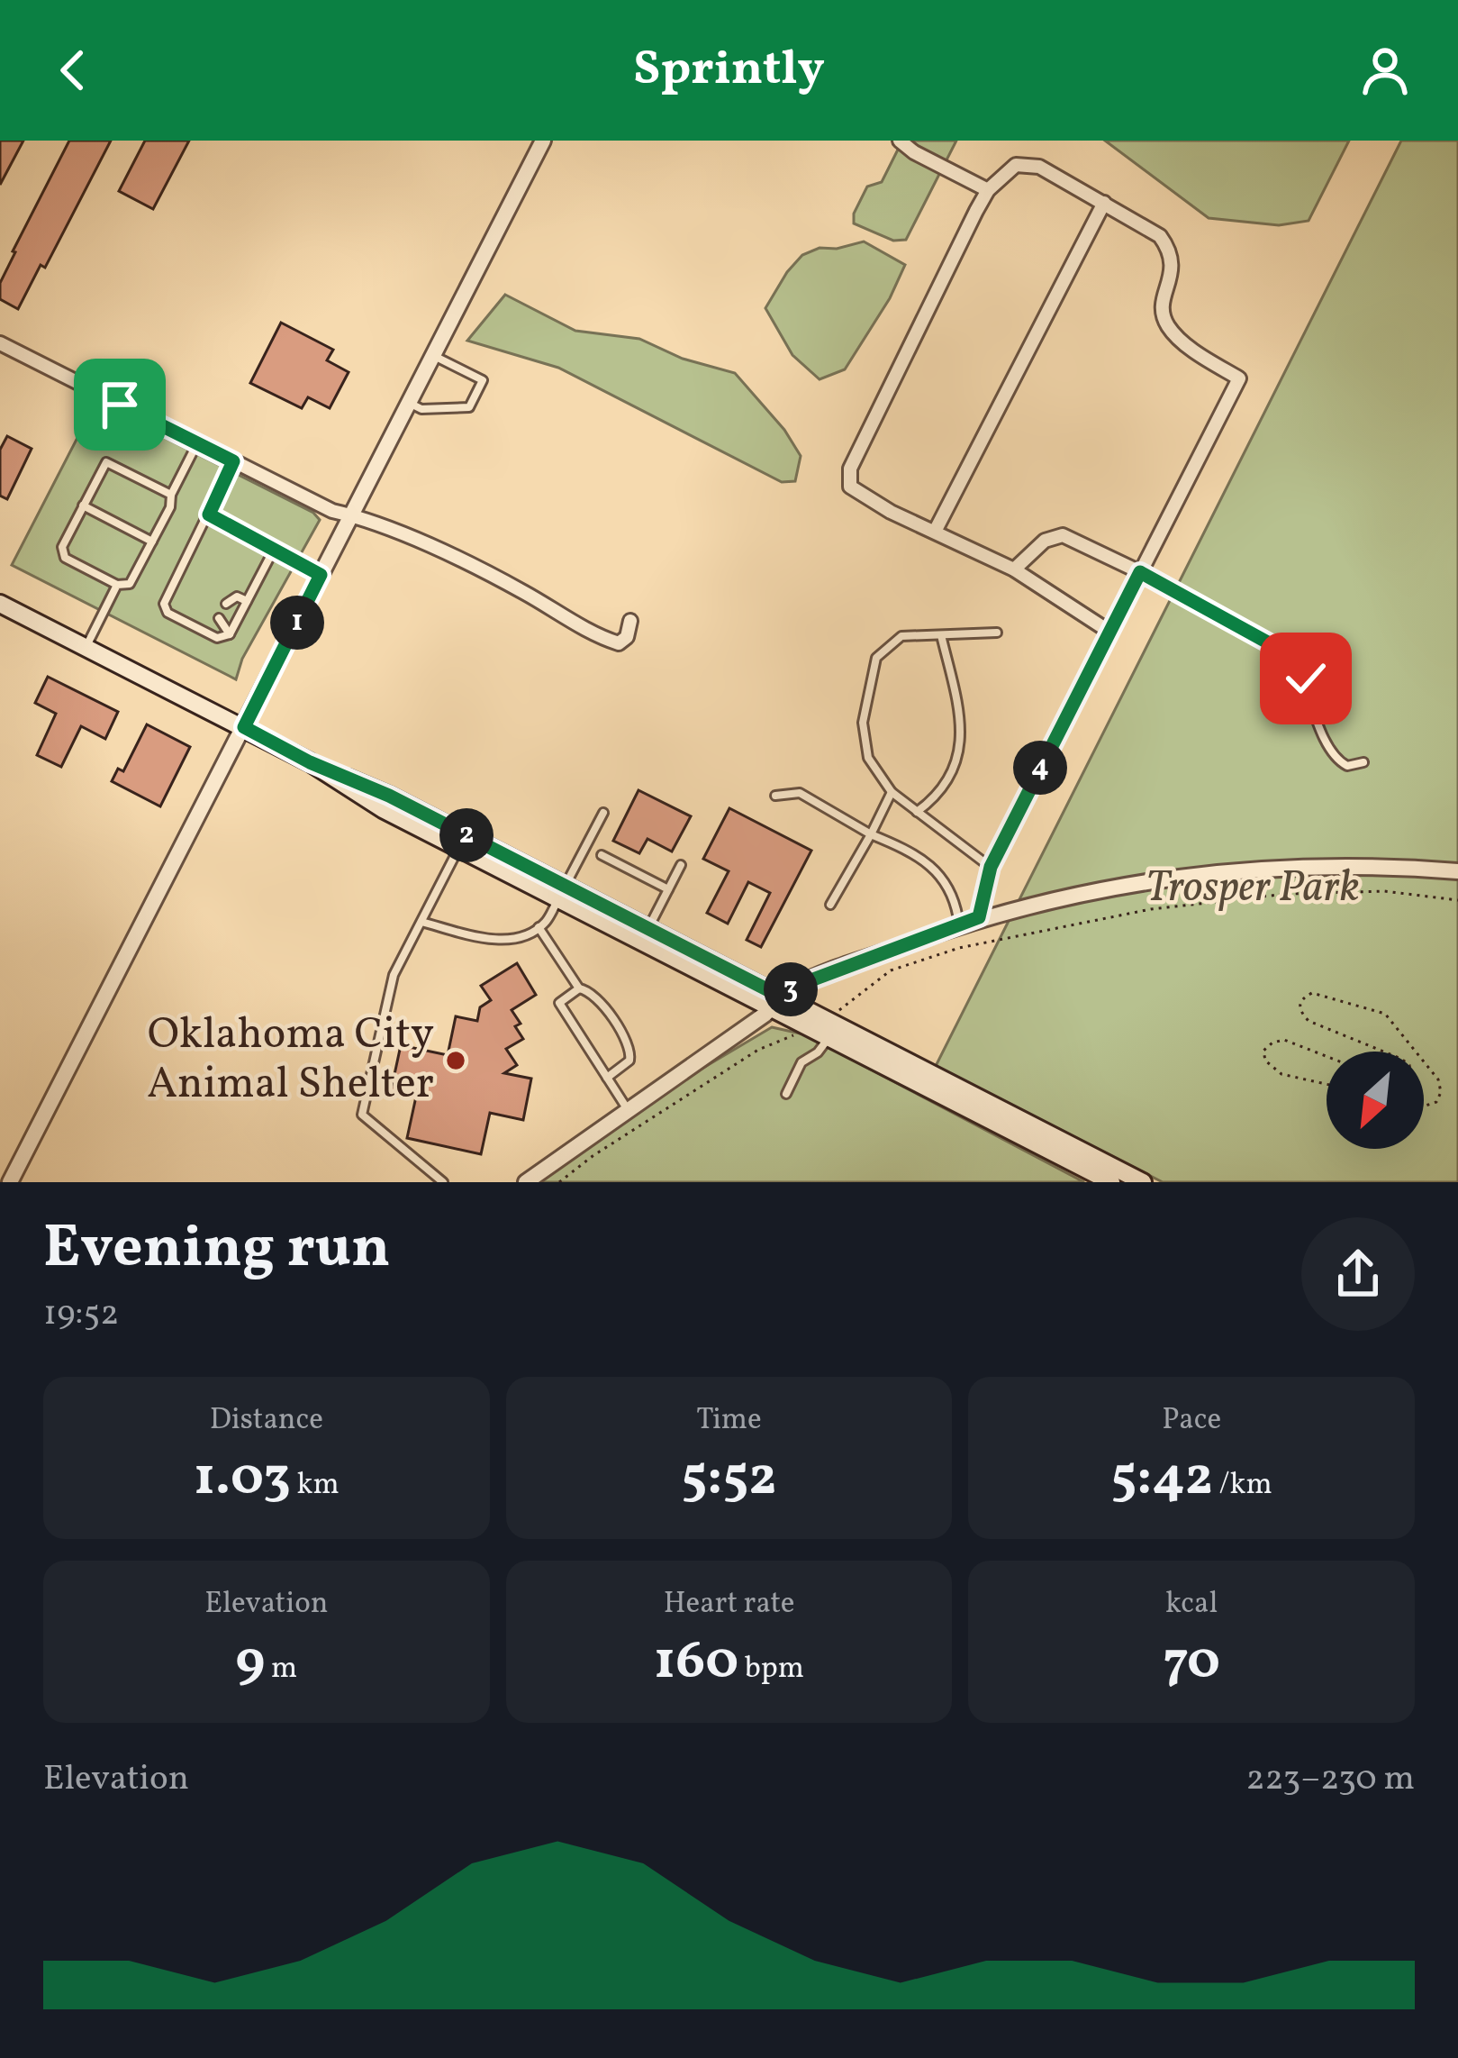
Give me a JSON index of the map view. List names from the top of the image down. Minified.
{"parks":["Trosper Park"],"places":["Oklahoma City Animal Shelter"],"north":"bottom left","page":{"header":"Sprintly","pins":["1","4","2","3"],"heading":["Evening run","19:52"],"stats":[["Distance","1.03 km"],["Time","5:52"],["Pace","5:42 /km"],["Elevation","9 m"],["Heart rate","160 bpm"],["kcal","70"]],"chart":["Elevation","223–230 m"]}}
